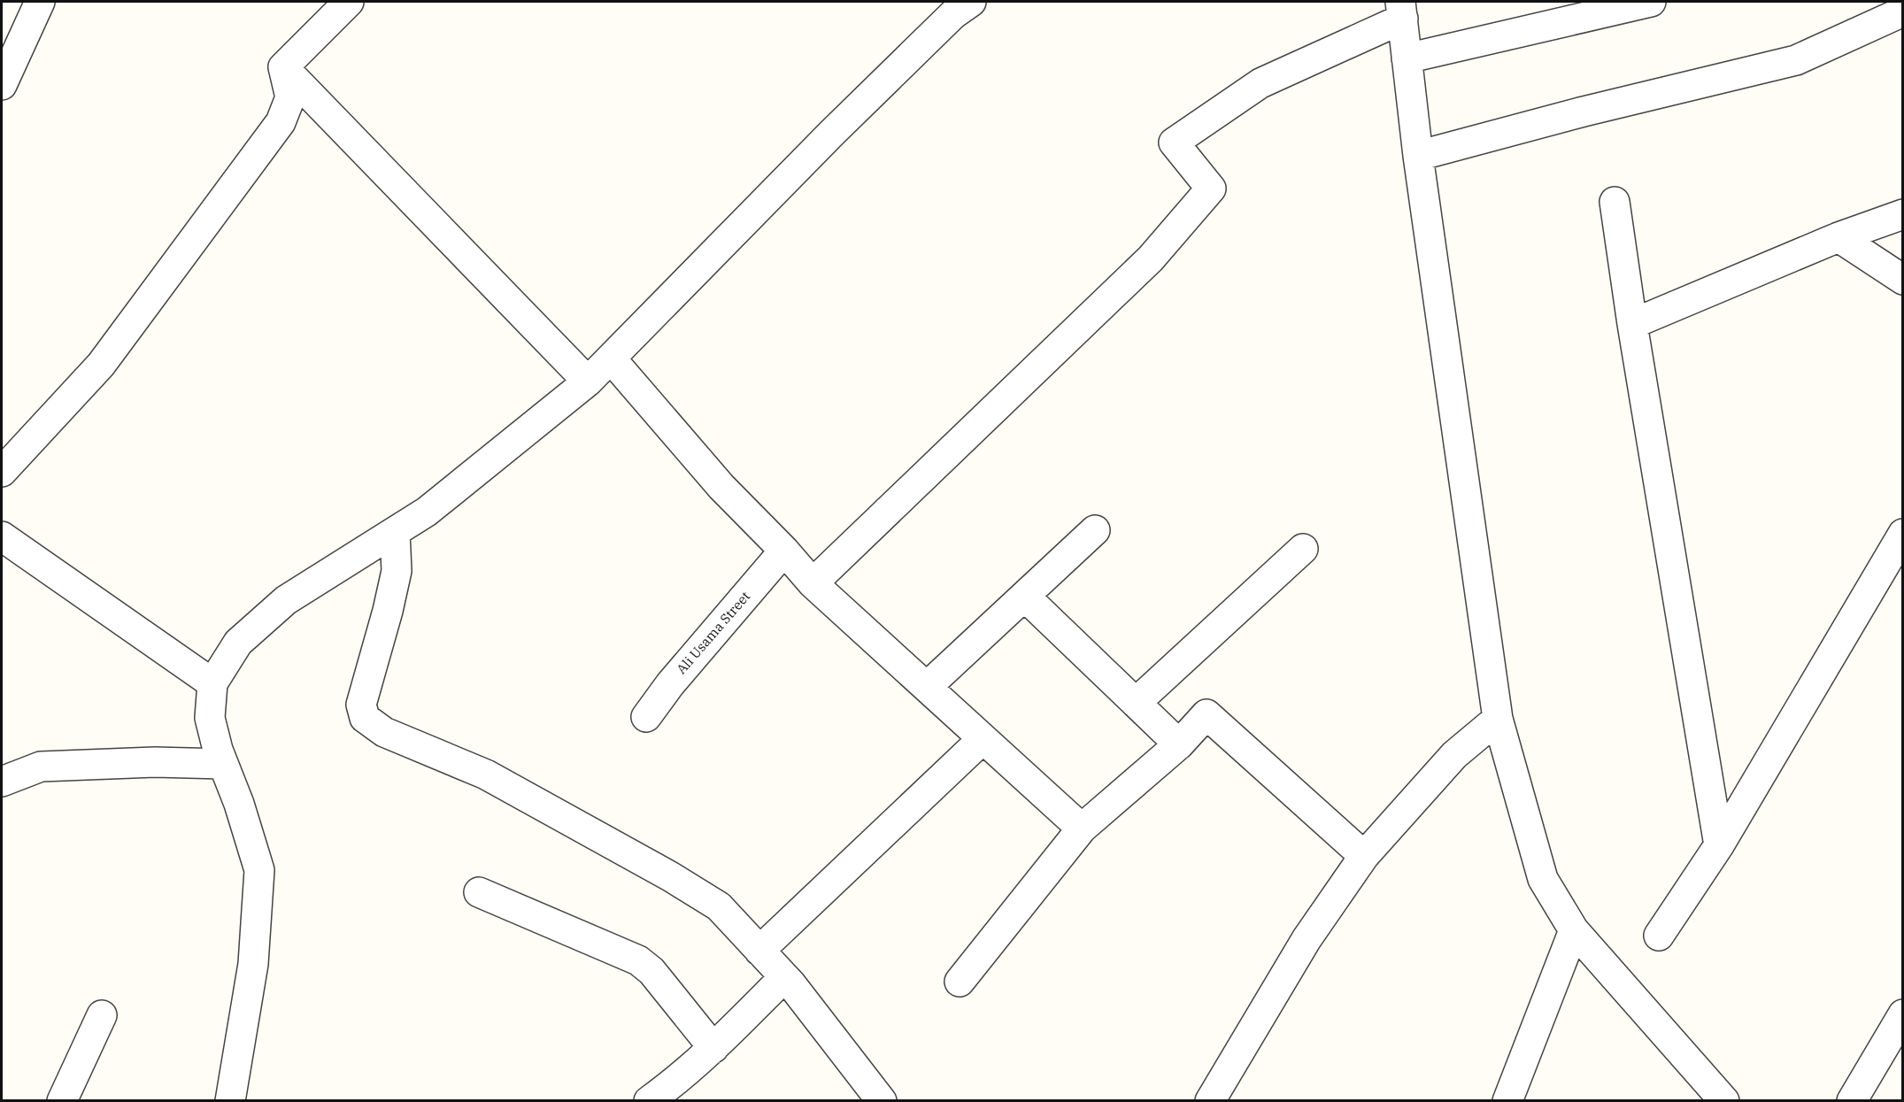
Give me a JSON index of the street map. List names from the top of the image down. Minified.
{"streets":{"street":["Ali Usama Street"]}}
